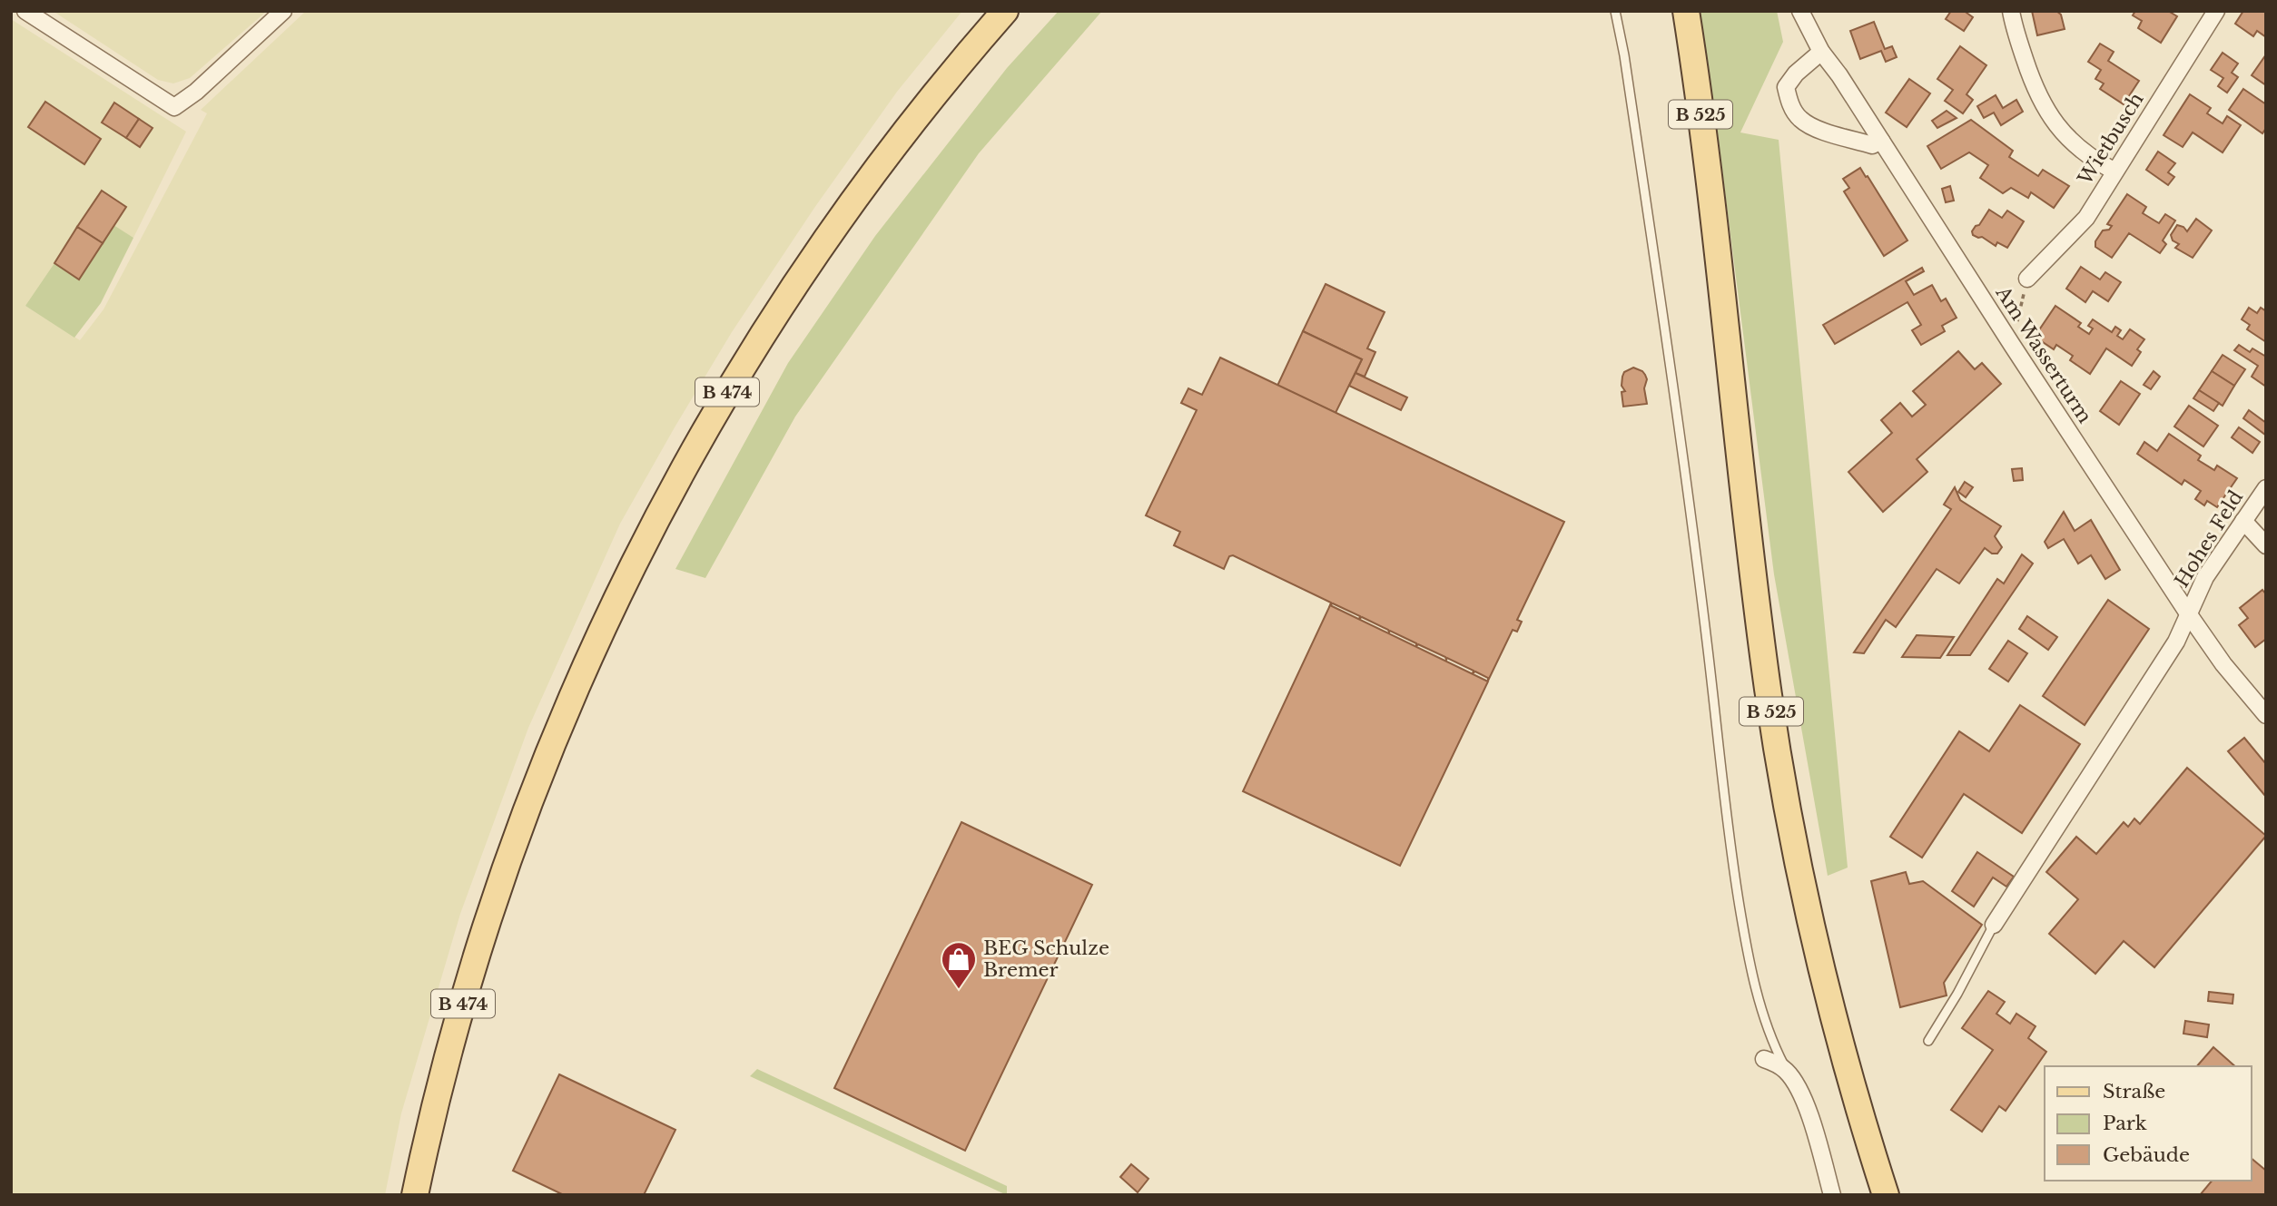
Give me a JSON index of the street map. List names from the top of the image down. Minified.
{"streets":{"main road":["B 525","B 474"],"street":["Wietbusch","Am Wasserturm","Hohes Feld"]},"crossings":[["Am Wasserturm","Hohes Feld"]],"places":{"shop":["BEG Schulze Bremer"]},"legend":["Straße","Park","Gebäude"]}
